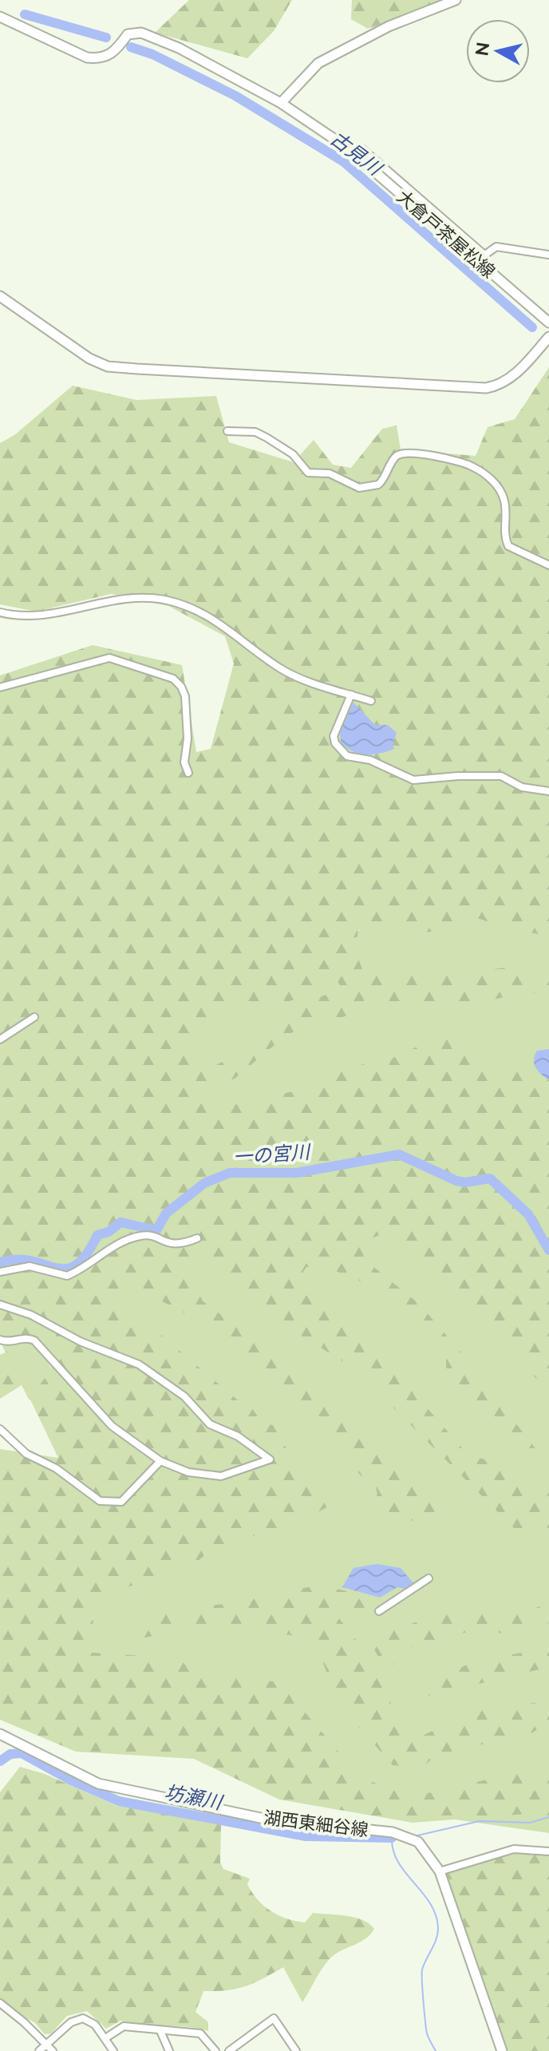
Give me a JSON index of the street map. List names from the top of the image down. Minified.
{"streets":{"street":["大倉戸茶屋松線","湖西東細谷線"]},"water":["古見川","一の宮川","坊瀬川"],"north":"left"}
